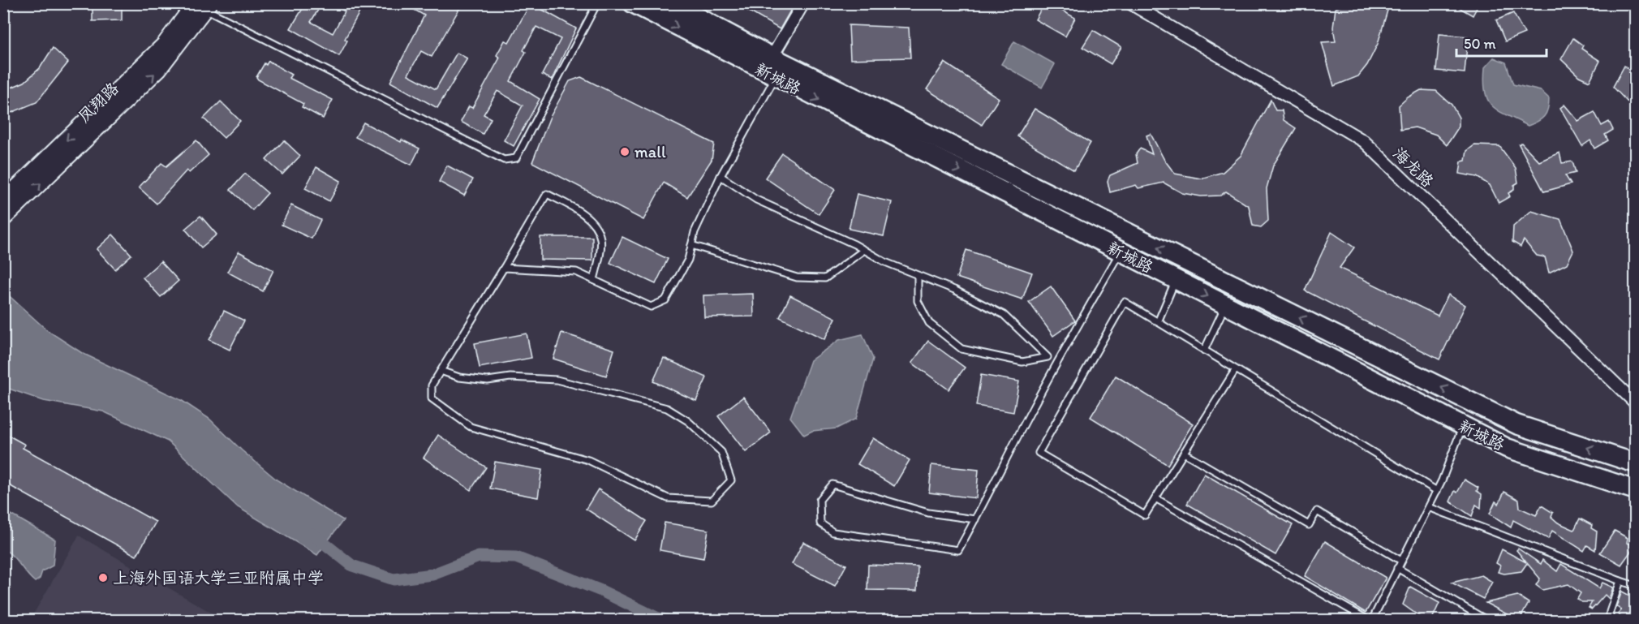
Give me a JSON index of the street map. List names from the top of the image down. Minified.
{"streets":{"main road":["新城路"],"street":["凤翔路","海龙路"]},"places":["mall","上海外国语大学三亚附属中学"],"scale_bar":"50 m"}
